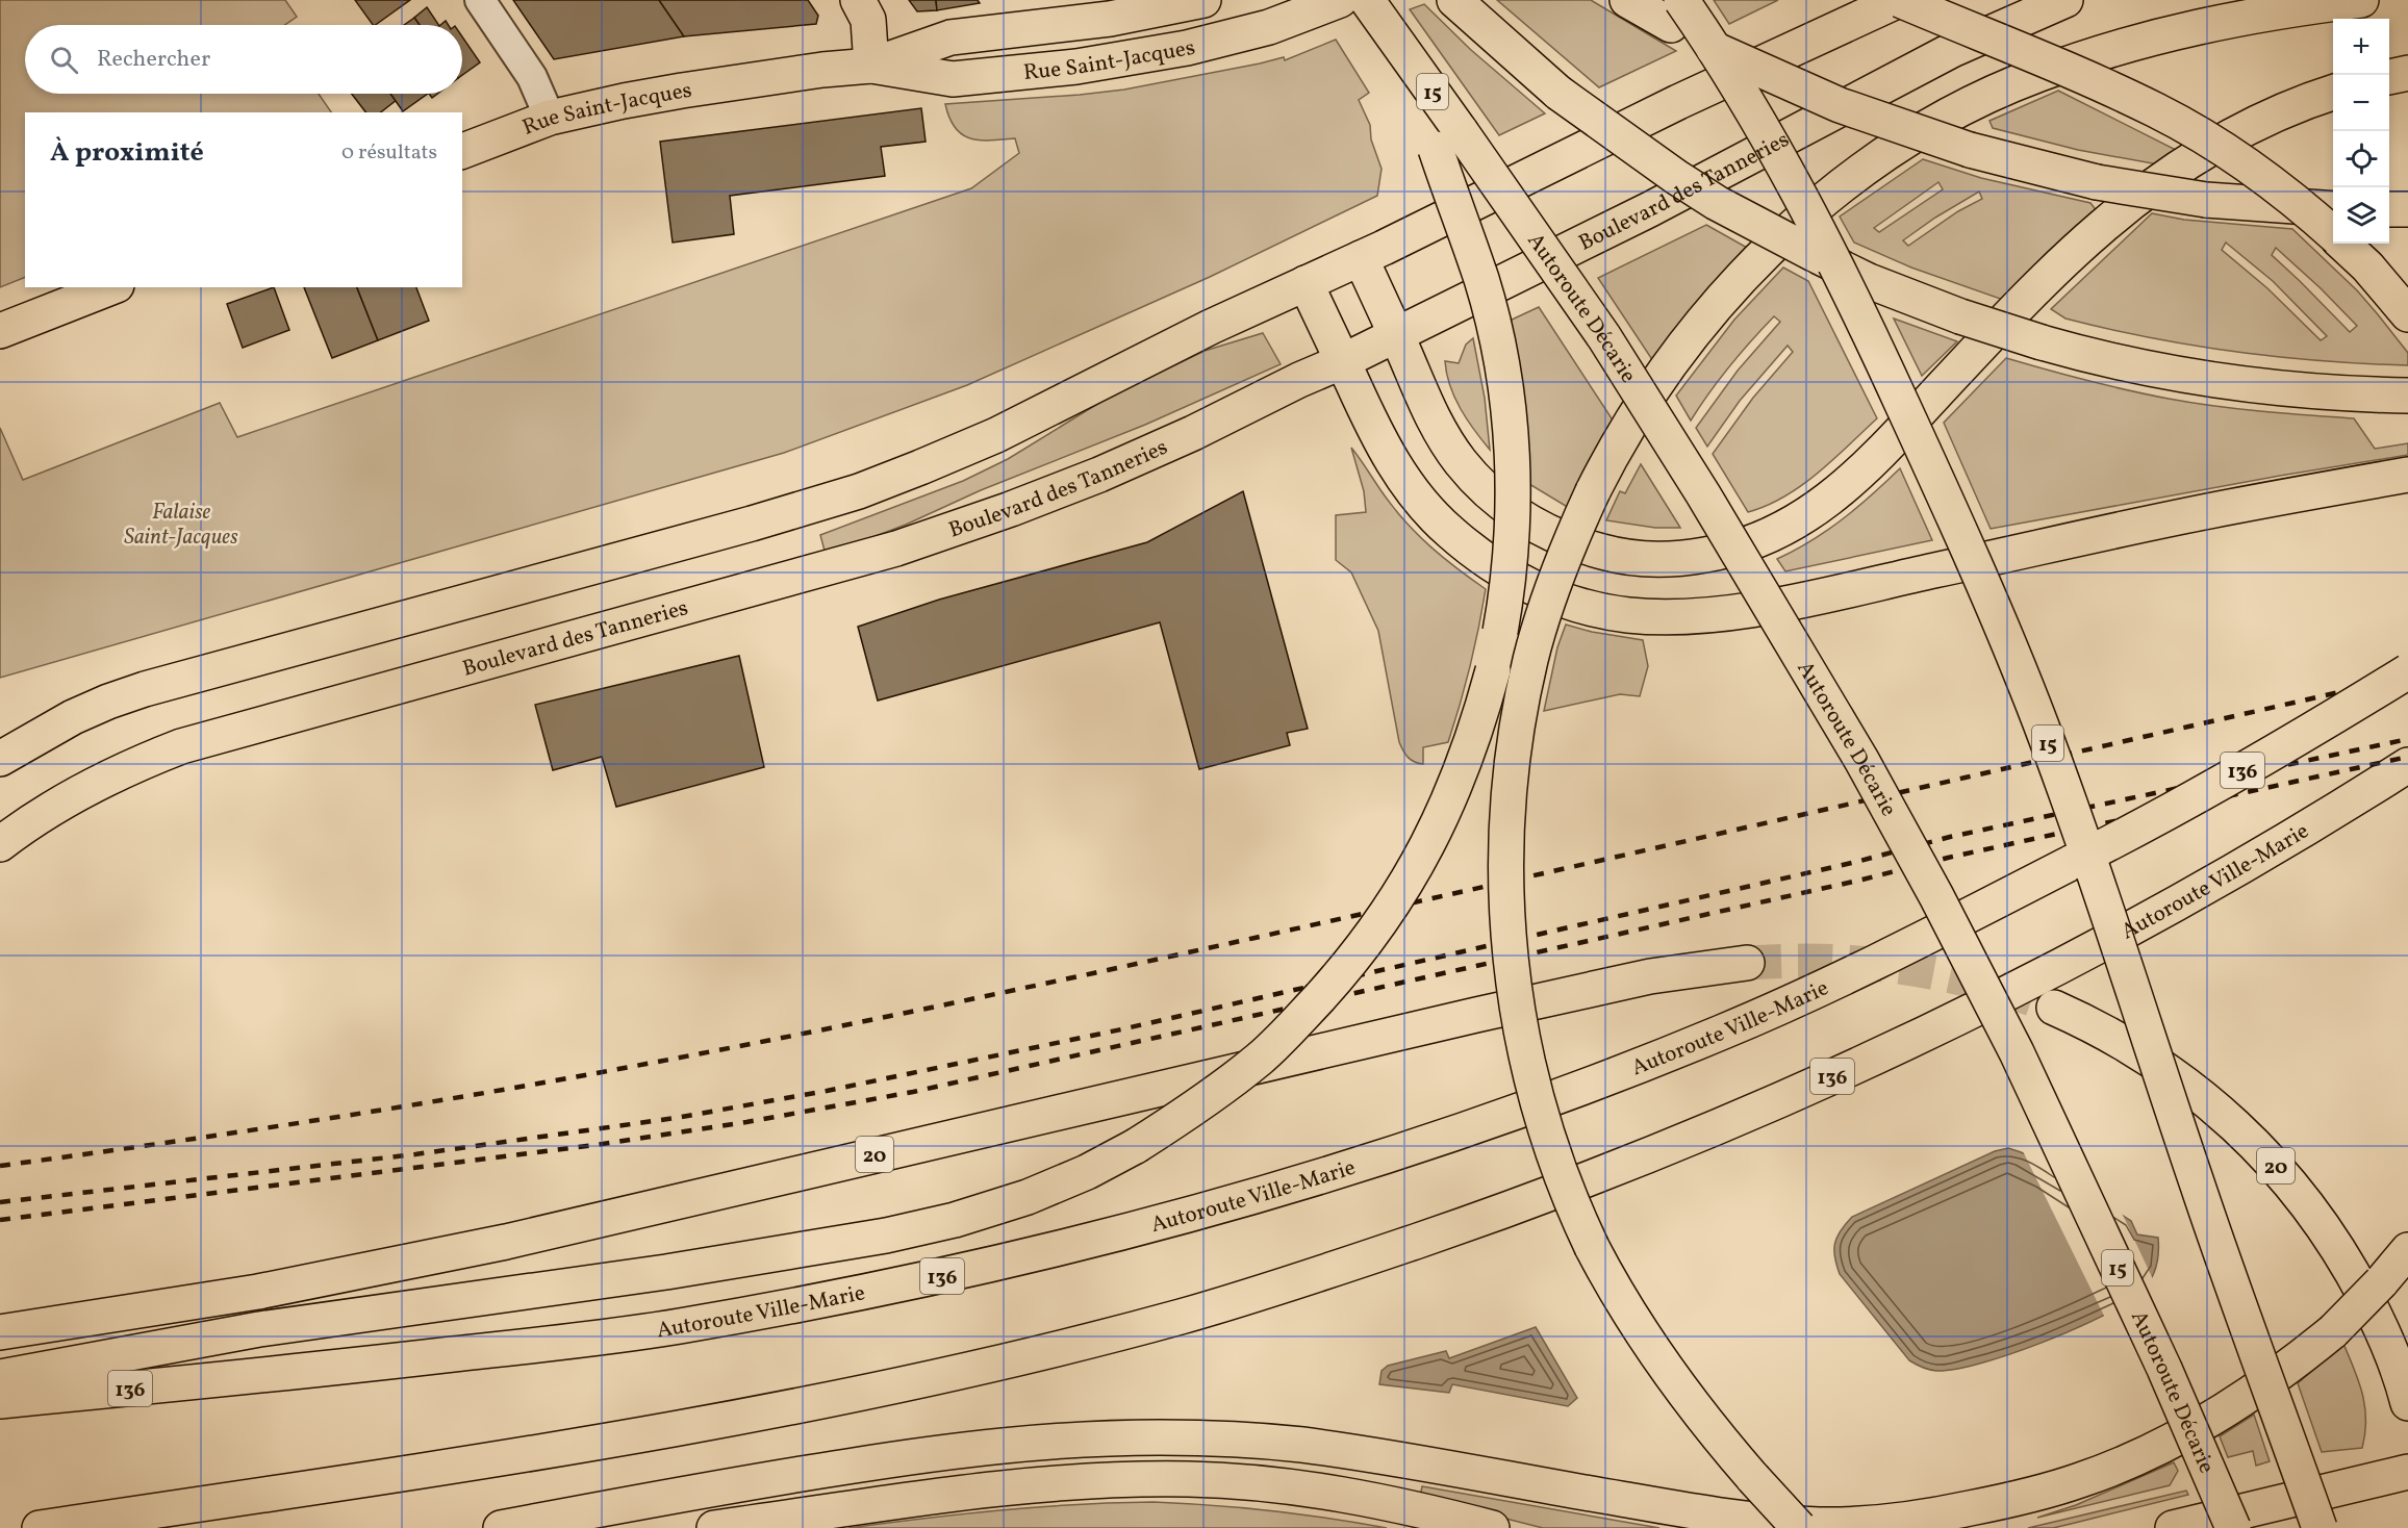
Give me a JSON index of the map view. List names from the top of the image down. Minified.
{"streets":{"main road":["Rue Saint-Jacques","15","Boulevard des Tanneries","Autoroute Décarie","136","Autoroute Ville-Marie","20"]},"parks":["Falaise Saint-Jacques"],"page":{"map_buttons":["+","−"],"search":"Rechercher","heading":["À proximité","0 résultats"]}}
